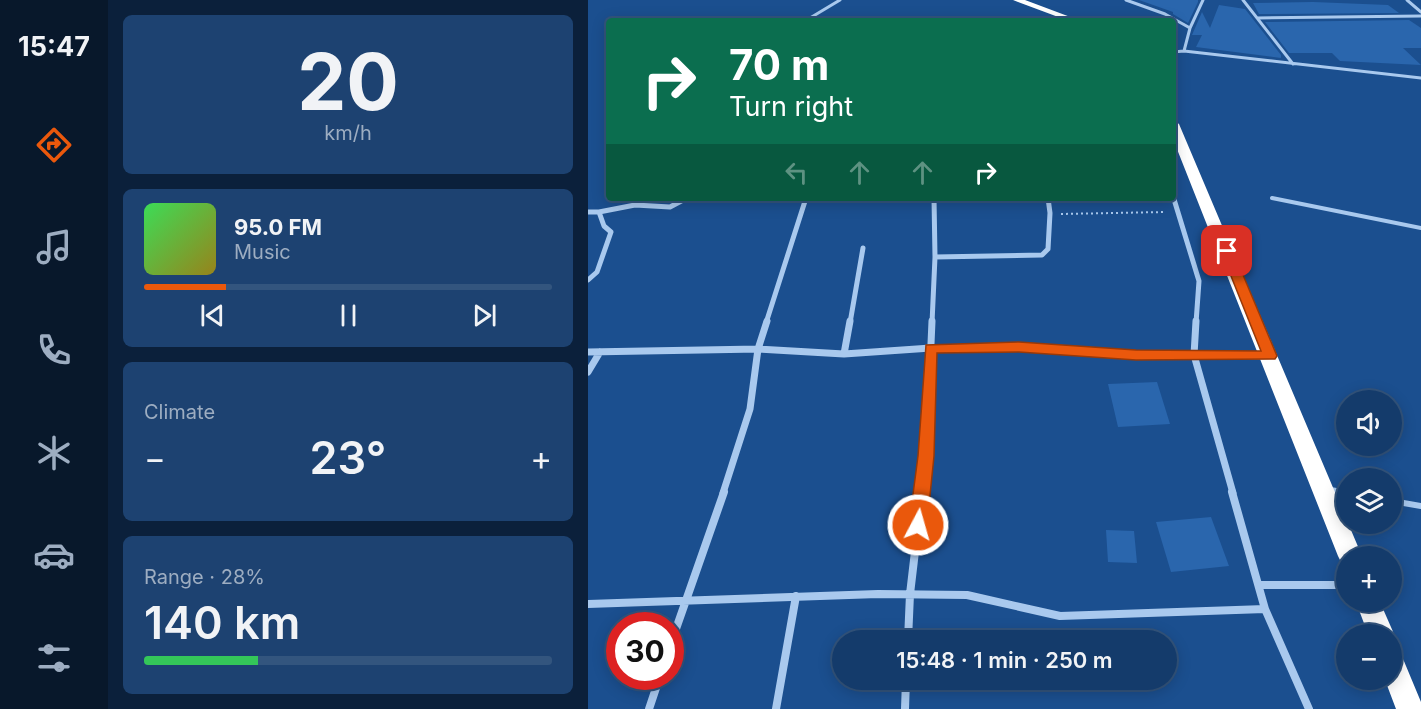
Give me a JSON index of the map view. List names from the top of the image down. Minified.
{"page":{"tabs":"15:47","tile":[["20","km/h"],"Climate",["Range · 28%","140 km"]],"turn":["70 m","Turn right"],"song":["95.0 FM","Music"],"map_buttons":["+","−"],"heat":["−","23°","+"],"limit":"30","trip":"15:48 · 1 min · 250 m"}}
